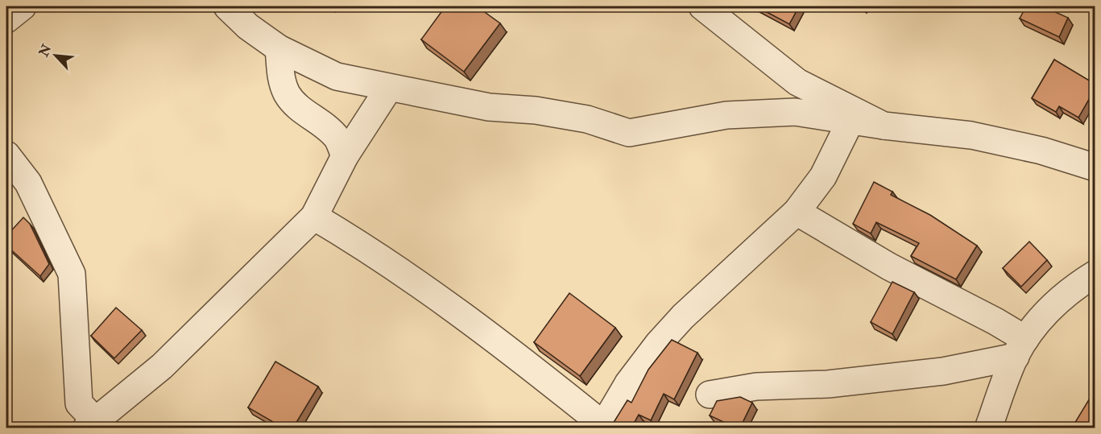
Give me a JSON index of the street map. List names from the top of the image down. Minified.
{"north":"top left"}
